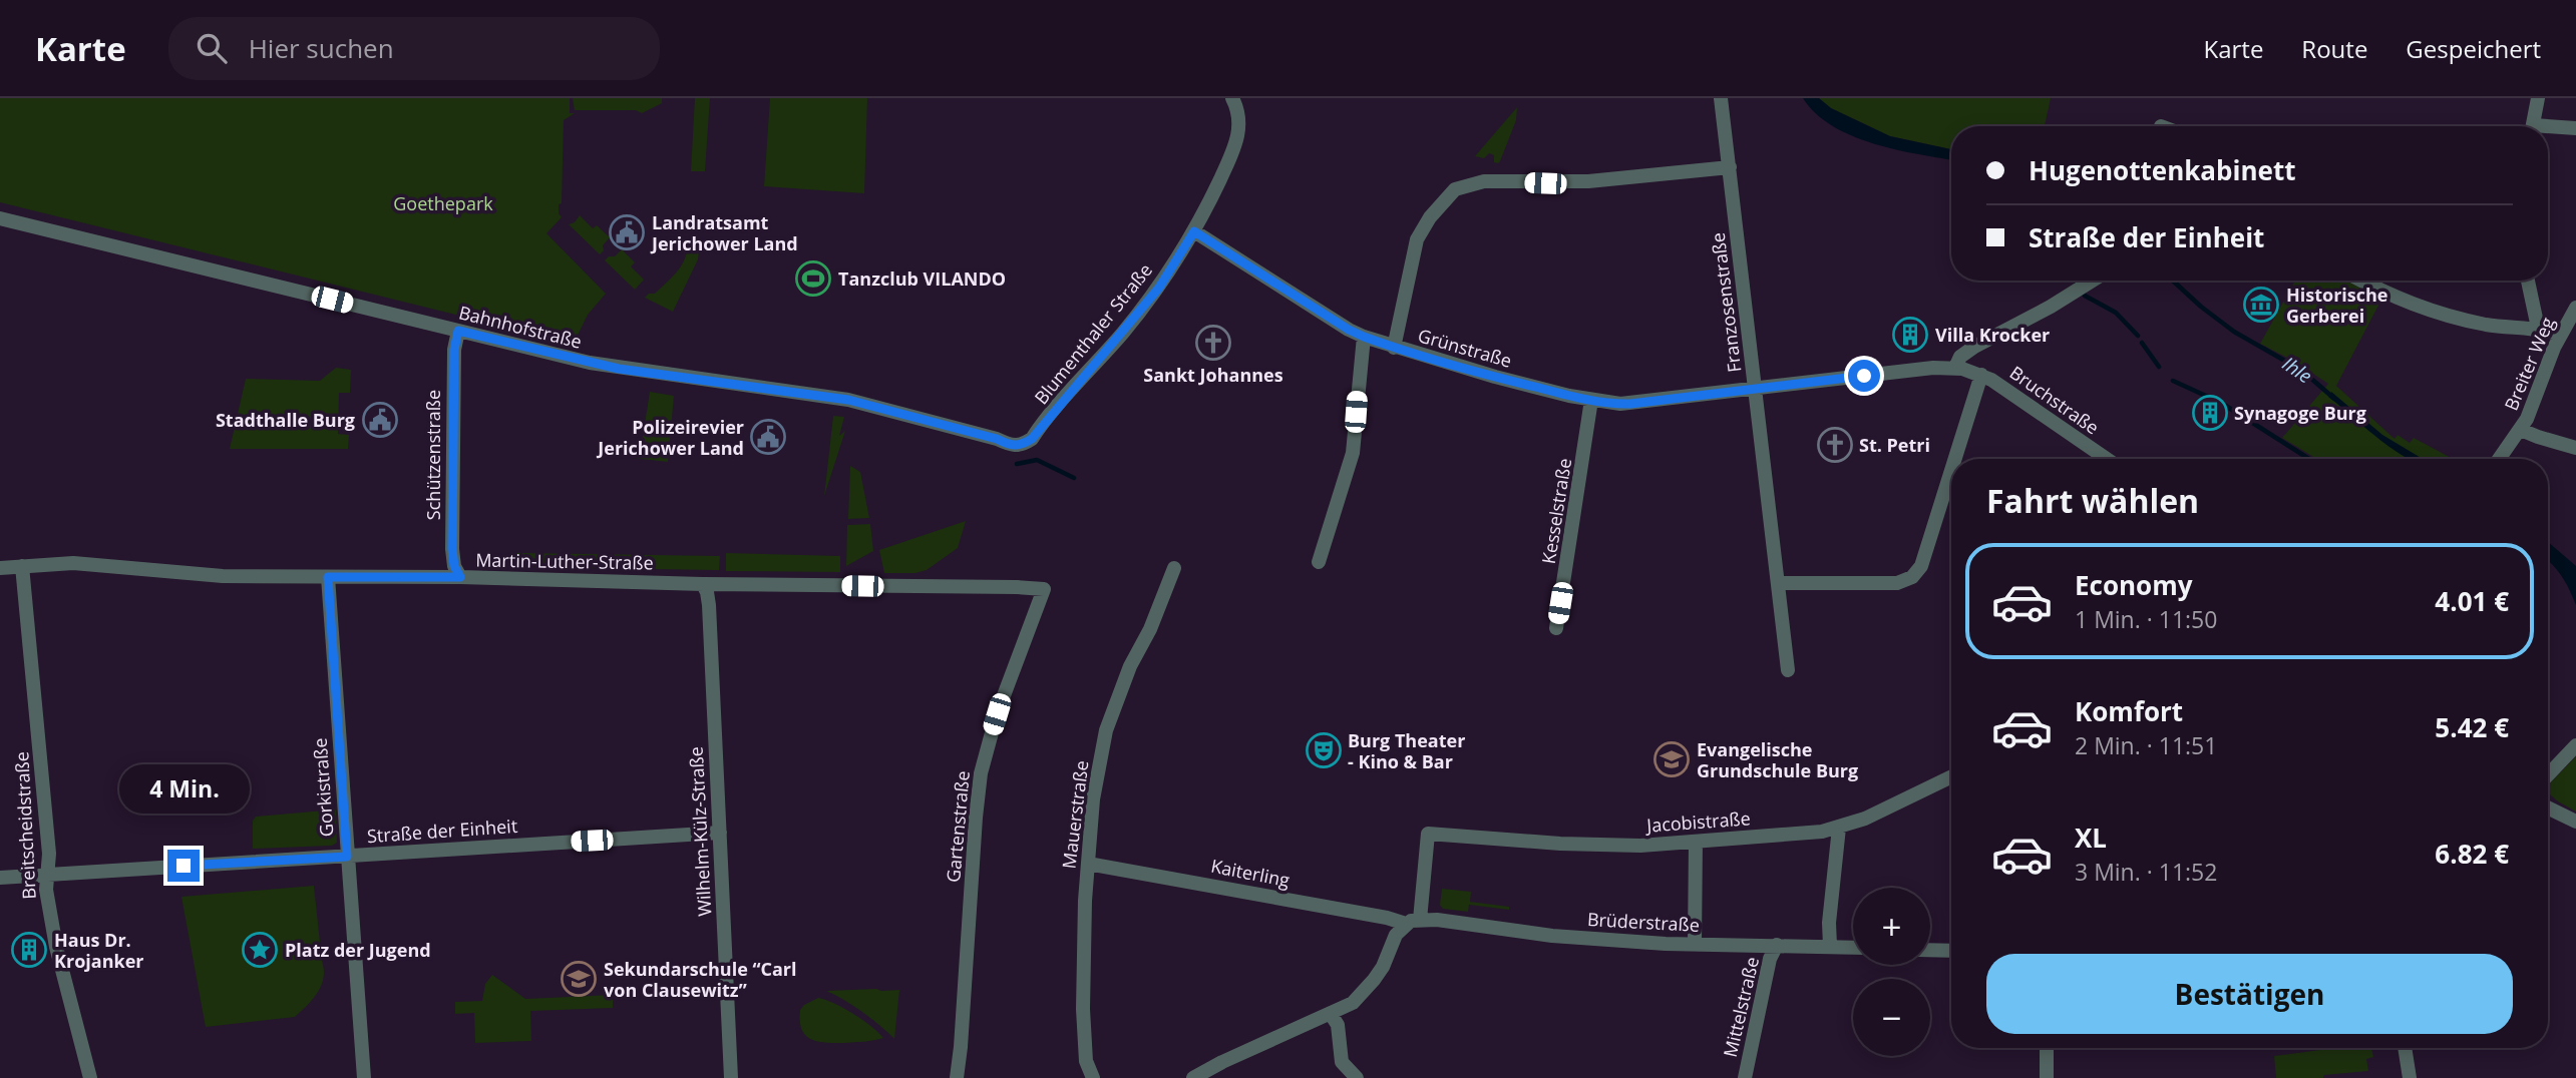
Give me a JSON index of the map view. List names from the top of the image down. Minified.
{"streets":{"street":["Franzosenstraße","Bahnhofstraße","Blumenthaler Straße","Grünstraße","Breiter Weg","Bruchstraße","Schützenstraße","Kesselstraße","Martin-Luther-Straße","Gorkistraße","Mauerstraße","Jacobistraße","Breitscheidstraße","Gartenstraße","Straße der Einheit","Wilhelm-Külz-Straße","Kaiterling","Brüderstraße","Mittelstraße"]},"crossings":[["Franzosenstraße","Grünstraße"],["Franzosenstraße","Bruchstraße"],["Bahnhofstraße","Blumenthaler Straße"],["Bahnhofstraße","Schützenstraße"],["Blumenthaler Straße","Grünstraße"],["Grünstraße","Bruchstraße"],["Grünstraße","Kesselstraße"],["Schützenstraße","Martin-Luther-Straße"],["Martin-Luther-Straße","Gorkistraße"],["Martin-Luther-Straße","Breitscheidstraße"],["Martin-Luther-Straße","Gartenstraße"],["Martin-Luther-Straße","Wilhelm-Külz-Straße"],["Gorkistraße","Straße der Einheit"],["Mauerstraße","Kaiterling"],["Jacobistraße","Kaiterling"],["Jacobistraße","Brüderstraße"],["Breitscheidstraße","Straße der Einheit"],["Straße der Einheit","Wilhelm-Külz-Straße"],["Kaiterling","Brüderstraße"],["Brüderstraße","Mittelstraße"]],"water":["Ihle"],"parks":["Goethepark"],"places":{"public building":["Landratsamt Jerichower Land","Stadthalle Burg","Polizeirevier Jerichower Land"],"sports":["Tanzclub VILANDO"],"museum":["Historische Gerberei"],"building":["Villa Krocker","Synagoge Burg","Haus Dr. Krojanker"],"church":["Sankt Johannes","St. Petri"],"theatre":["Burg Theater - Kino & Bar"],"school or university":["Evangelische Grundschule Burg","Sekundarschule “Carl von Clausewitz”"],"place":["Platz der Jugend"]},"page":{"header":"Karte","search":"Hier suchen","nav":["Karte","Route","Gespeichert"],"banner":["Hugenottenkabinett","Straße der Einheit"],"heading":"Fahrt wählen","list":[{"name":"Economy","note":"1 Min. · 11:50","value":"4.01 €"},{"name":"Komfort","note":"2 Min. · 11:51","value":"5.42 €"},{"name":"XL","note":"3 Min. · 11:52","value":"6.82 €"}],"bubble":"4 Min.","map_buttons":["+","−"],"buttons":"Bestätigen"}}
